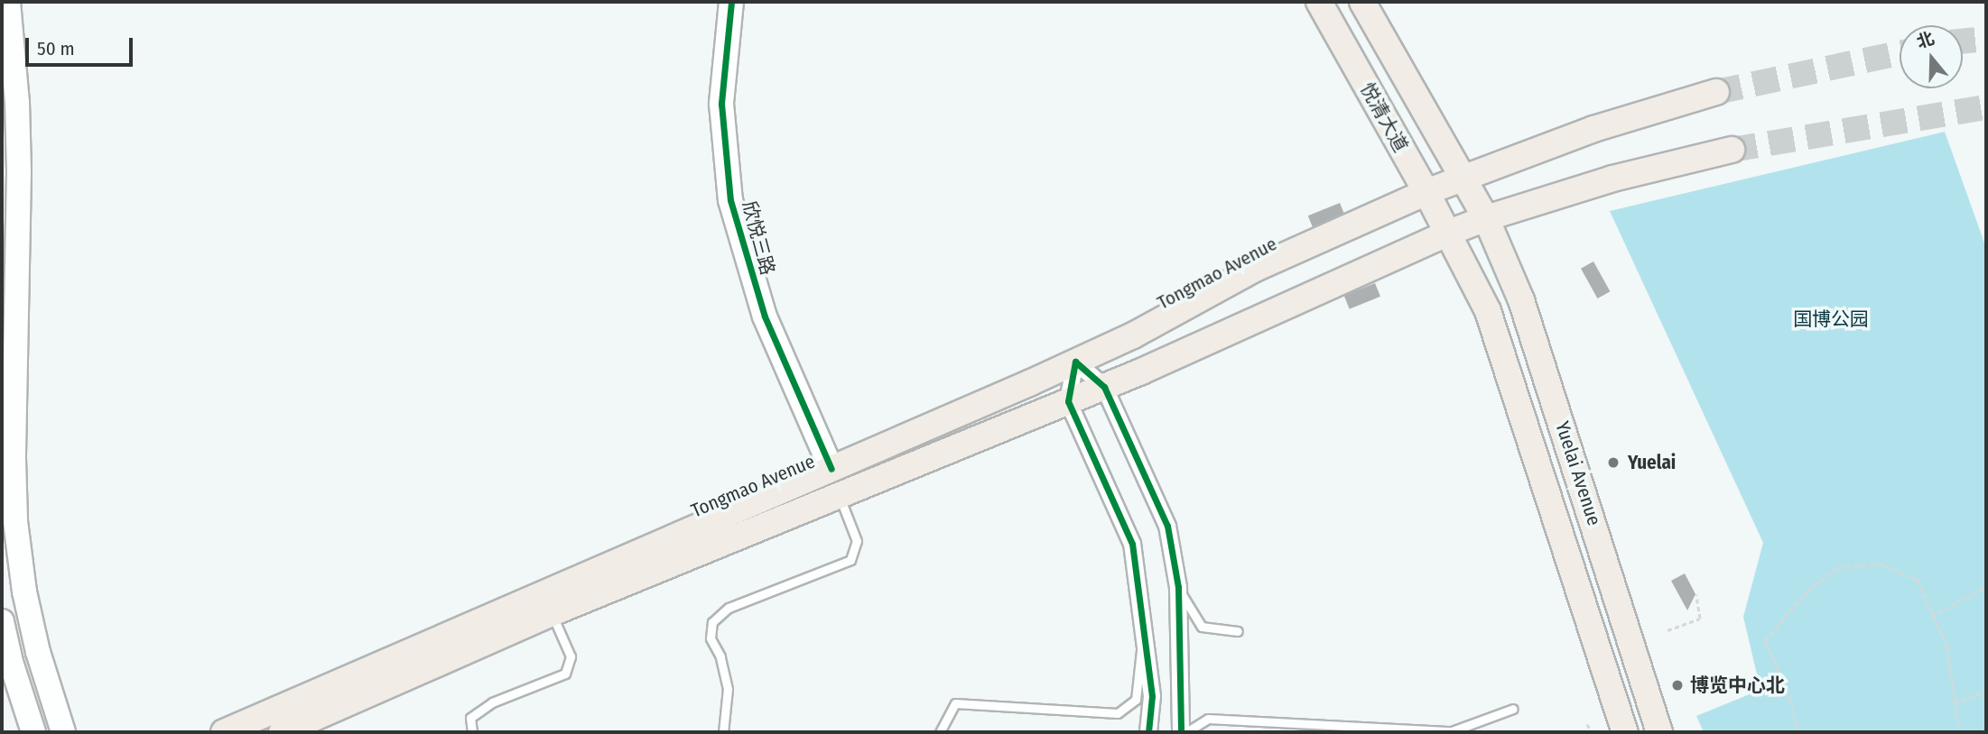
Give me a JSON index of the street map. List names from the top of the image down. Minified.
{"streets":{"main road":["悦清大道","欣悦三路","Tongmao Avenue","Yuelai Avenue"]},"crossings":[["悦清大道","Tongmao Avenue"],["悦清大道","Yuelai Avenue"],["欣悦三路","Tongmao Avenue"]],"parks":["国博公园"],"places":["Yuelai","博览中心北"],"scale_bar":"50 m","north":"top"}
